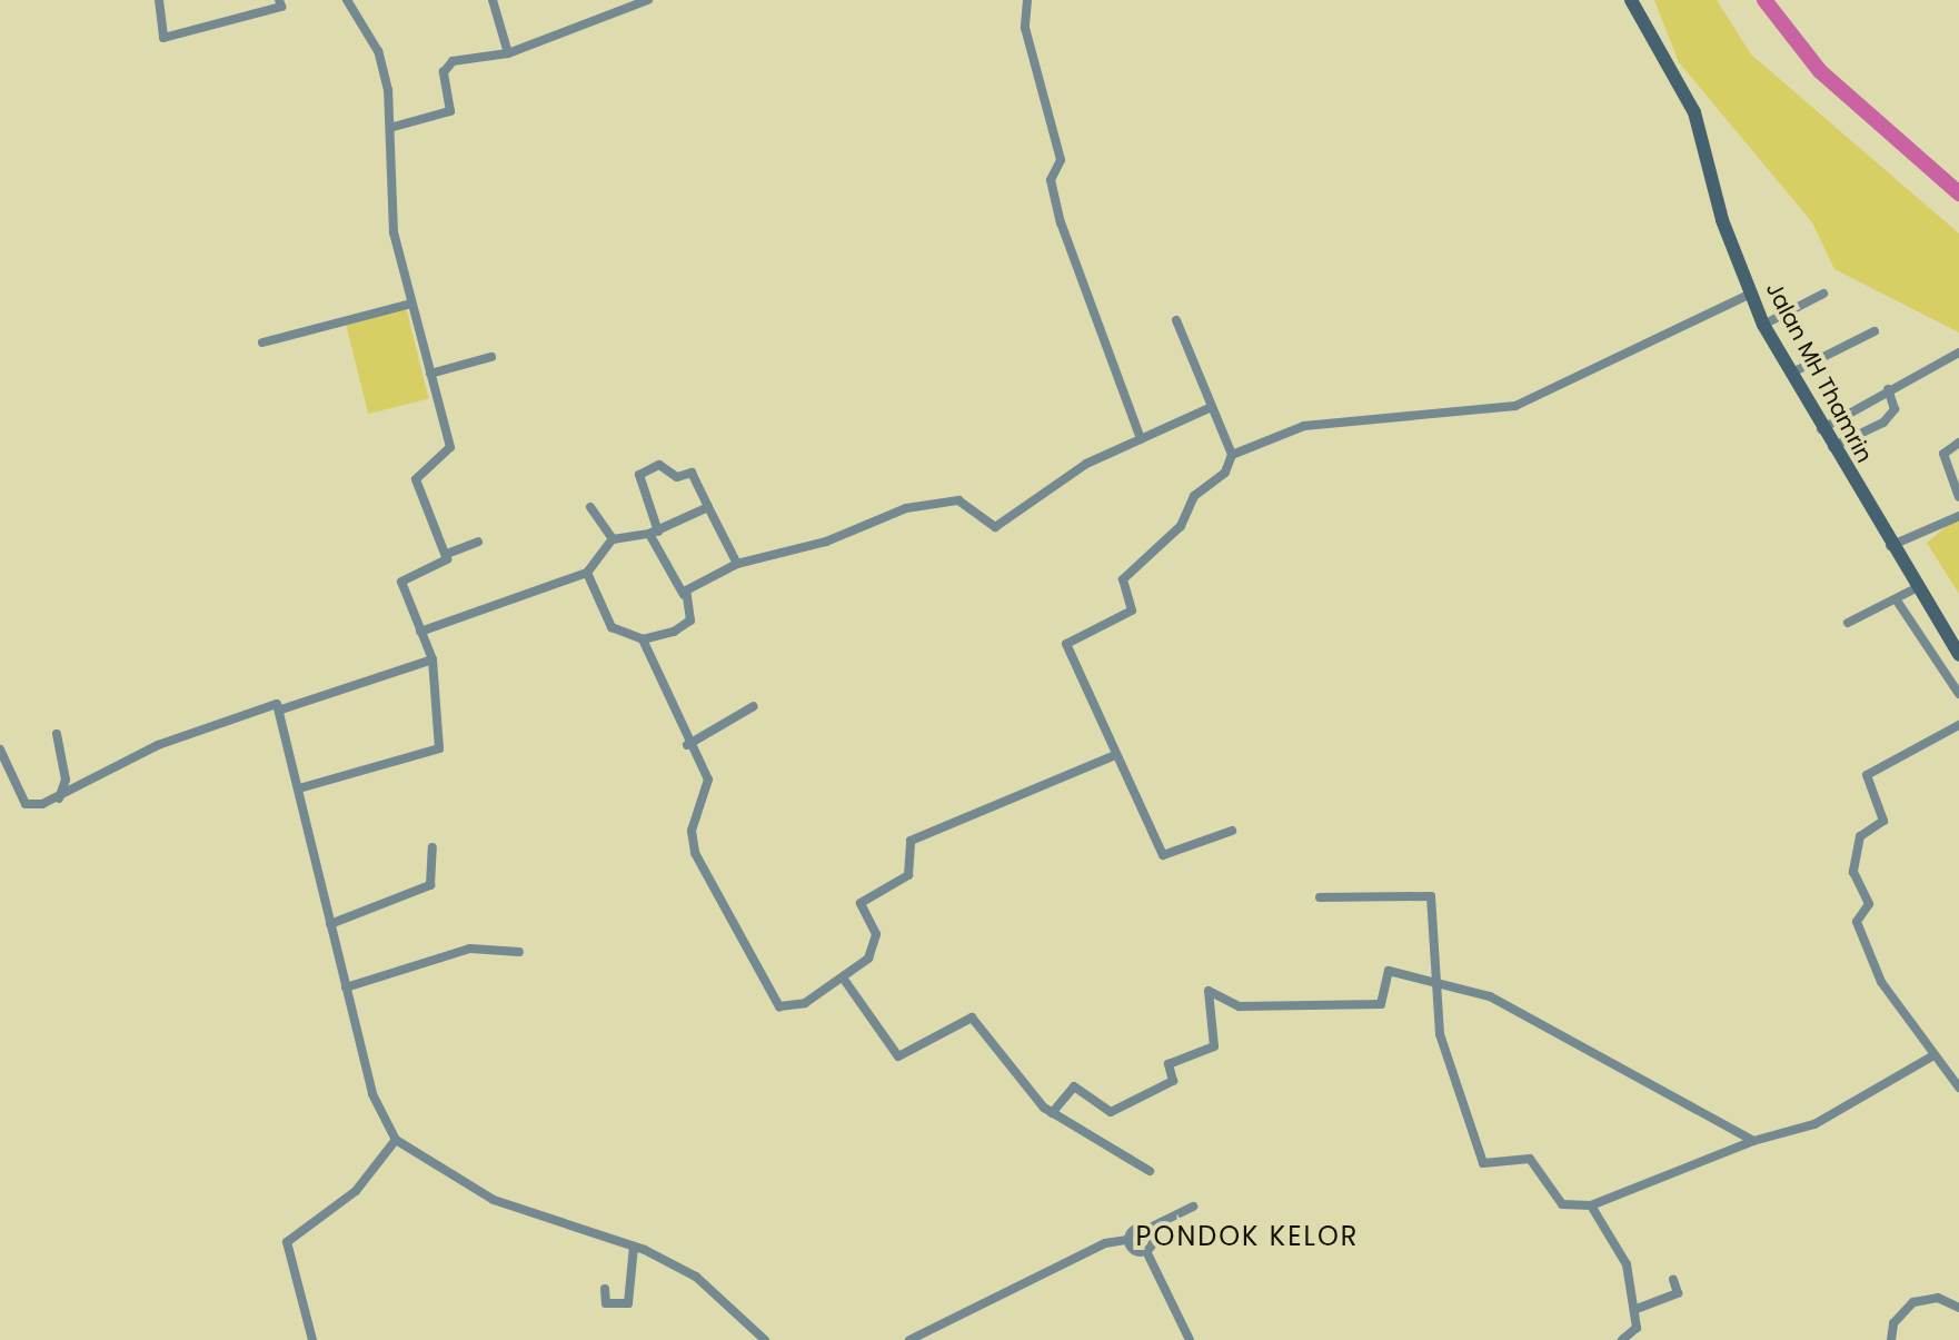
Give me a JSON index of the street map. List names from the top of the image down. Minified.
{"streets":{"street":["Jalan MH Thamrin"]},"districts":["PONDOK KELOR"]}
